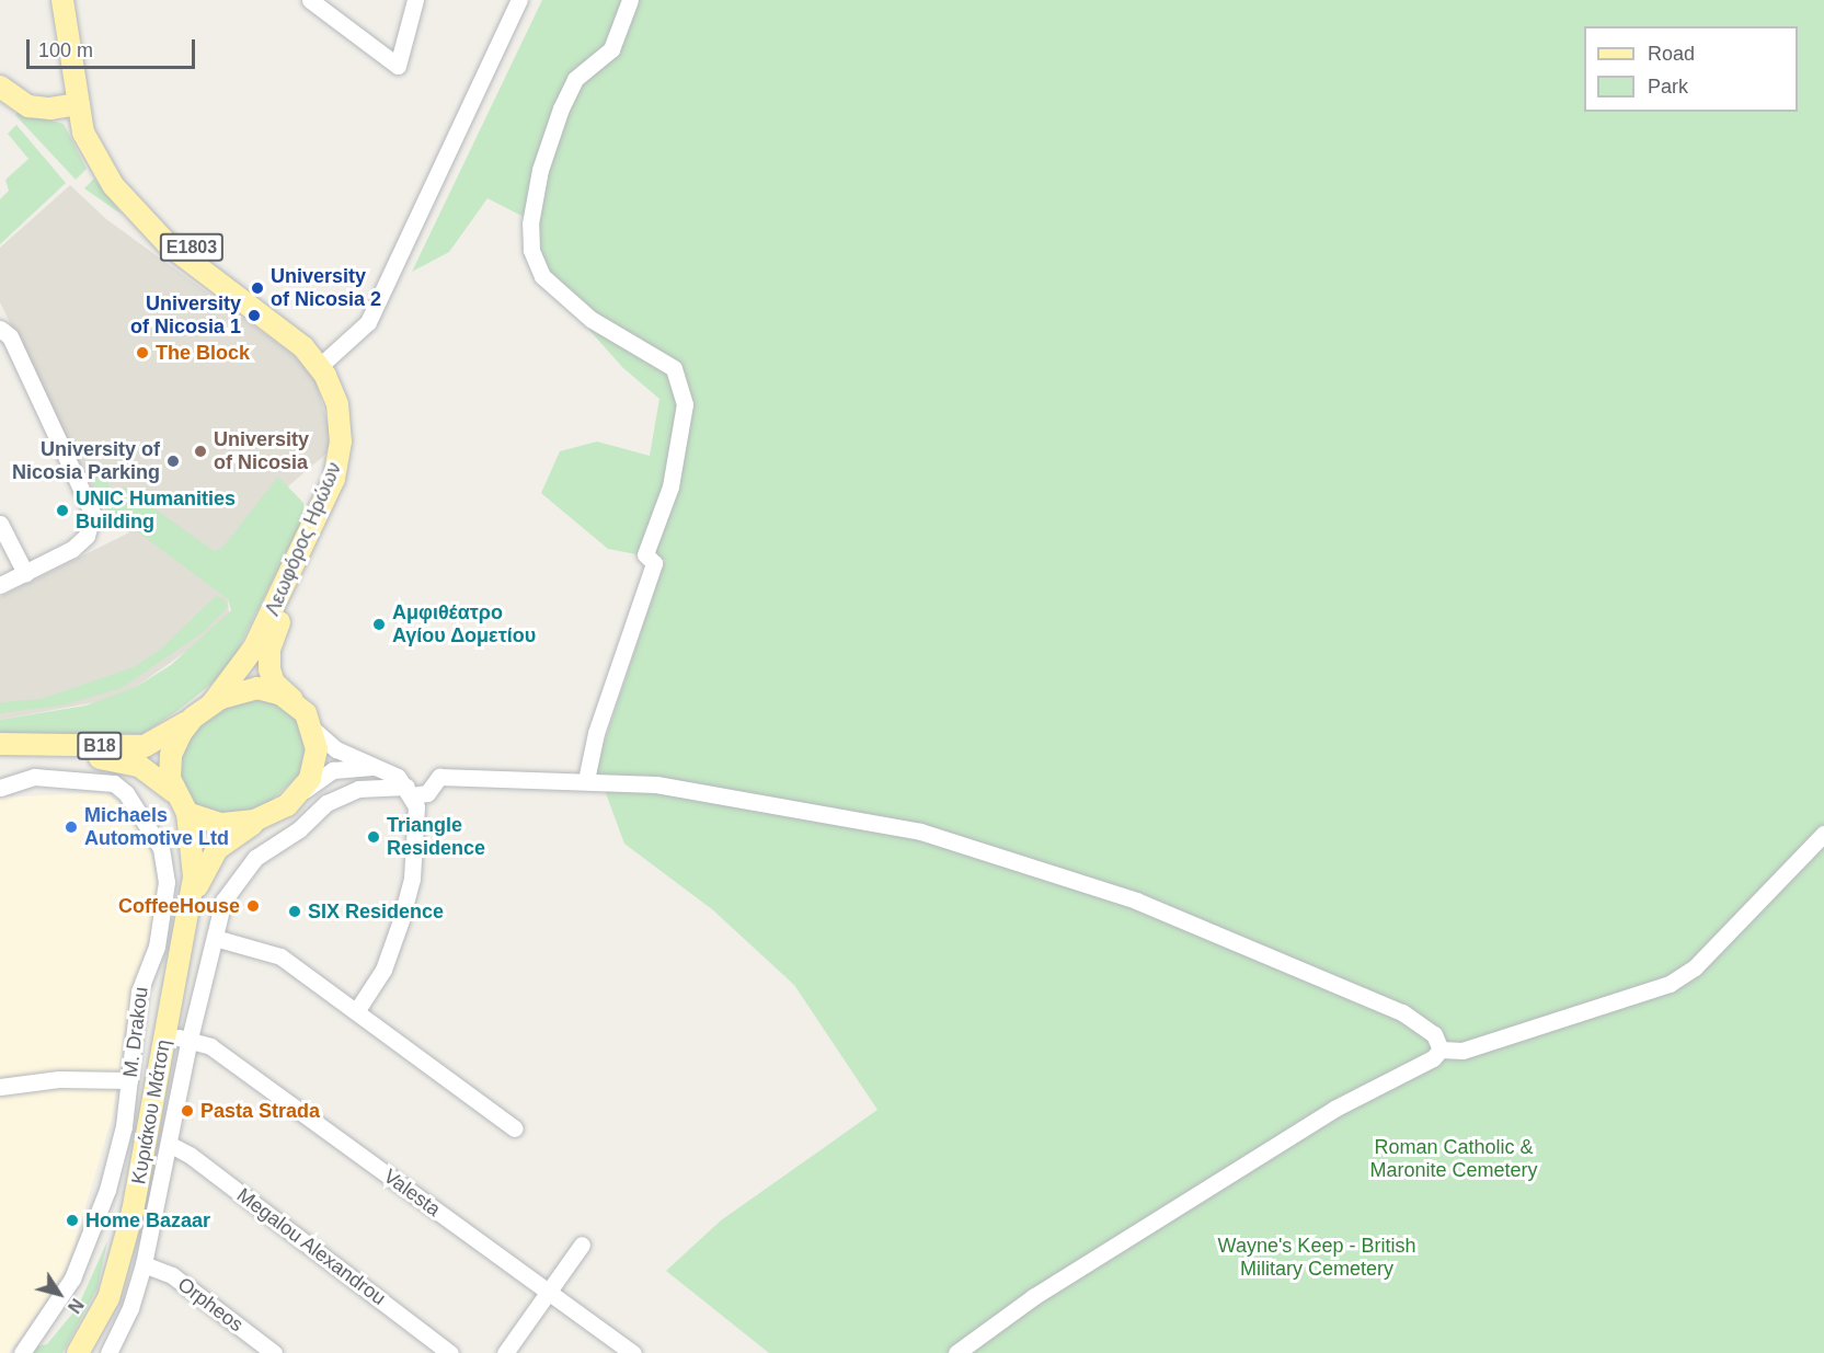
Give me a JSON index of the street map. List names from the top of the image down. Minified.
{"streets":{"main road":["E1803","Λεωφόρος Ηρώων","B18","Κυριάκου Μάτση"],"street":["M. Drakou","Valesta","Megalou Alexandrou","Orpheos"]},"crossings":[["Λεωφόρος Ηρώων","B18"],["Λεωφόρος Ηρώων","Κυριάκου Μάτση"],["B18","Κυριάκου Μάτση"]],"parks":["Roman Catholic & Maronite Cemetery","Wayne's Keep - British Military Cemetery"],"places":["University of Nicosia 2","University of Nicosia 1","The Block","University of Nicosia","University of Nicosia Parking","UNIC Humanities Building","Αμφιθέατρο Αγίου Δομετίου","Michaels Automotive Ltd","Triangle Residence","CoffeeHouse","SIX Residence","Pasta Strada","Home Bazaar"],"legend":["Road","Park"],"scale_bar":"100 m","north":"bottom right"}
